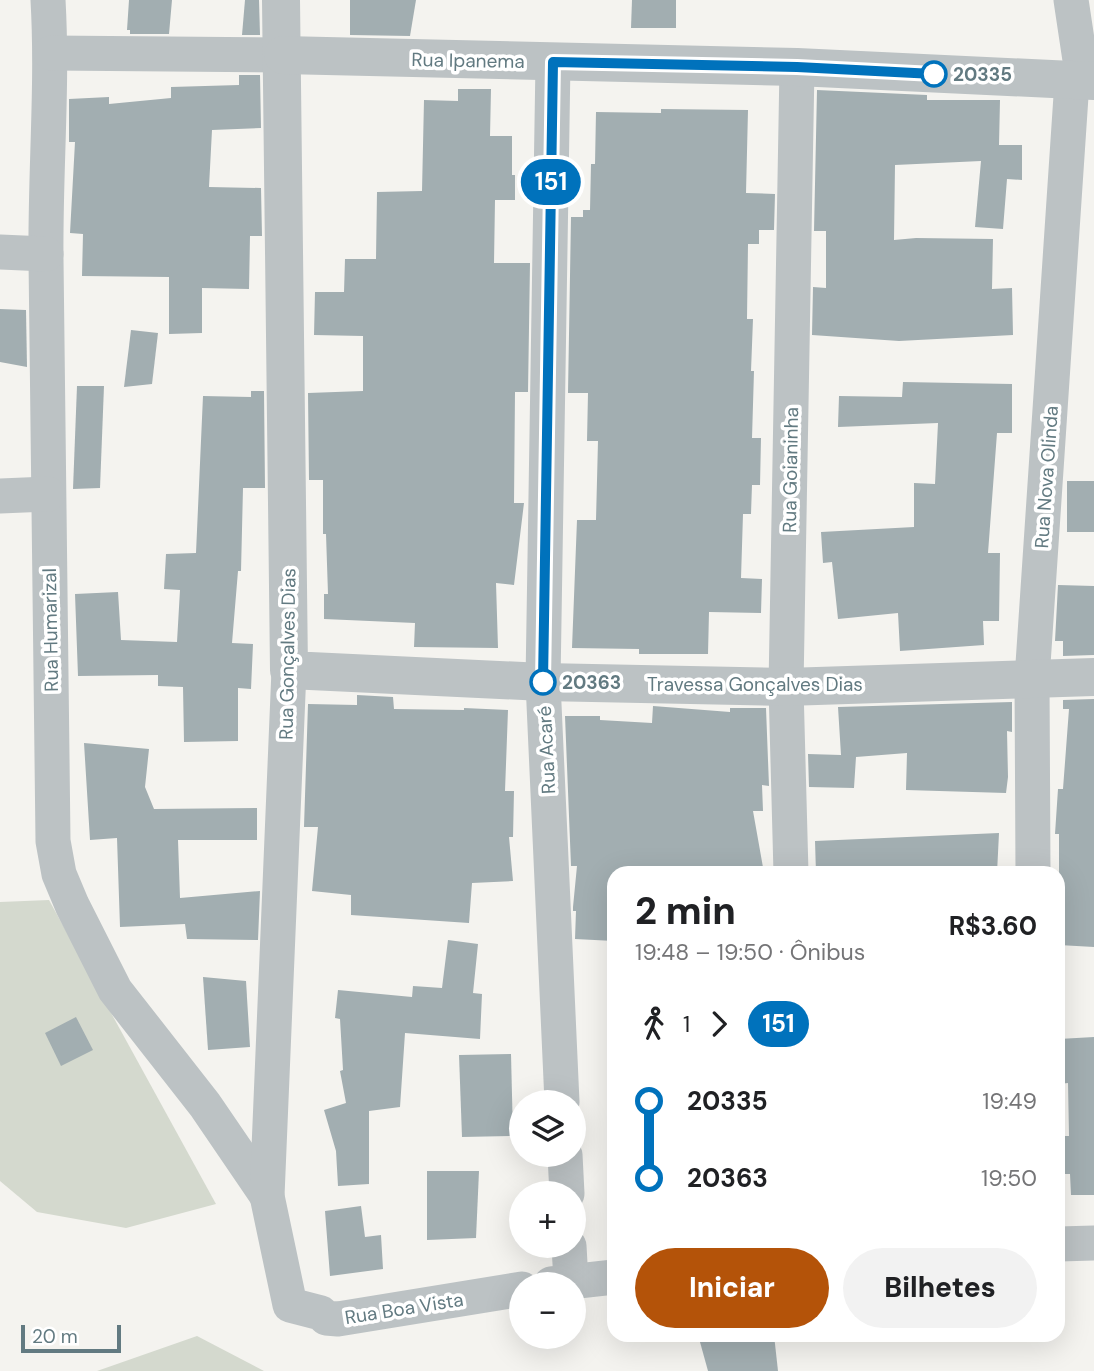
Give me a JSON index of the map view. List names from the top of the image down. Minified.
{"streets":{"street":["Rua Ipanema","Rua Goianinha","Rua Nova Olinda","Rua Humarizal","Rua Gonçalves Dias","Travessa Gonçalves Dias","Rua Acaré","Rua Boa Vista"]},"crossings":[["Rua Ipanema","Rua Goianinha"],["Rua Ipanema","Rua Nova Olinda"],["Rua Ipanema","Rua Humarizal"],["Rua Ipanema","Rua Gonçalves Dias"],["Rua Ipanema","Rua Acaré"],["Rua Goianinha","Travessa Gonçalves Dias"],["Rua Nova Olinda","Travessa Gonçalves Dias"],["Rua Humarizal","Rua Gonçalves Dias"],["Rua Gonçalves Dias","Travessa Gonçalves Dias"],["Rua Gonçalves Dias","Rua Boa Vista"],["Travessa Gonçalves Dias","Rua Acaré"]],"places":["20335","20363"],"lines":["bus line 151"],"scale_bar":"20 m","page":{"on_map":"151","heading":["2 min","19:48 – 19:50 · Ônibus","R$3.60"],"legs":["1","151"],"list":[{"name":"20335","value":"19:49"},{"name":"20363","value":"19:50"}],"map_buttons":["+","−"],"buttons":["Iniciar","Bilhetes"],"scale":"20 m"}}
